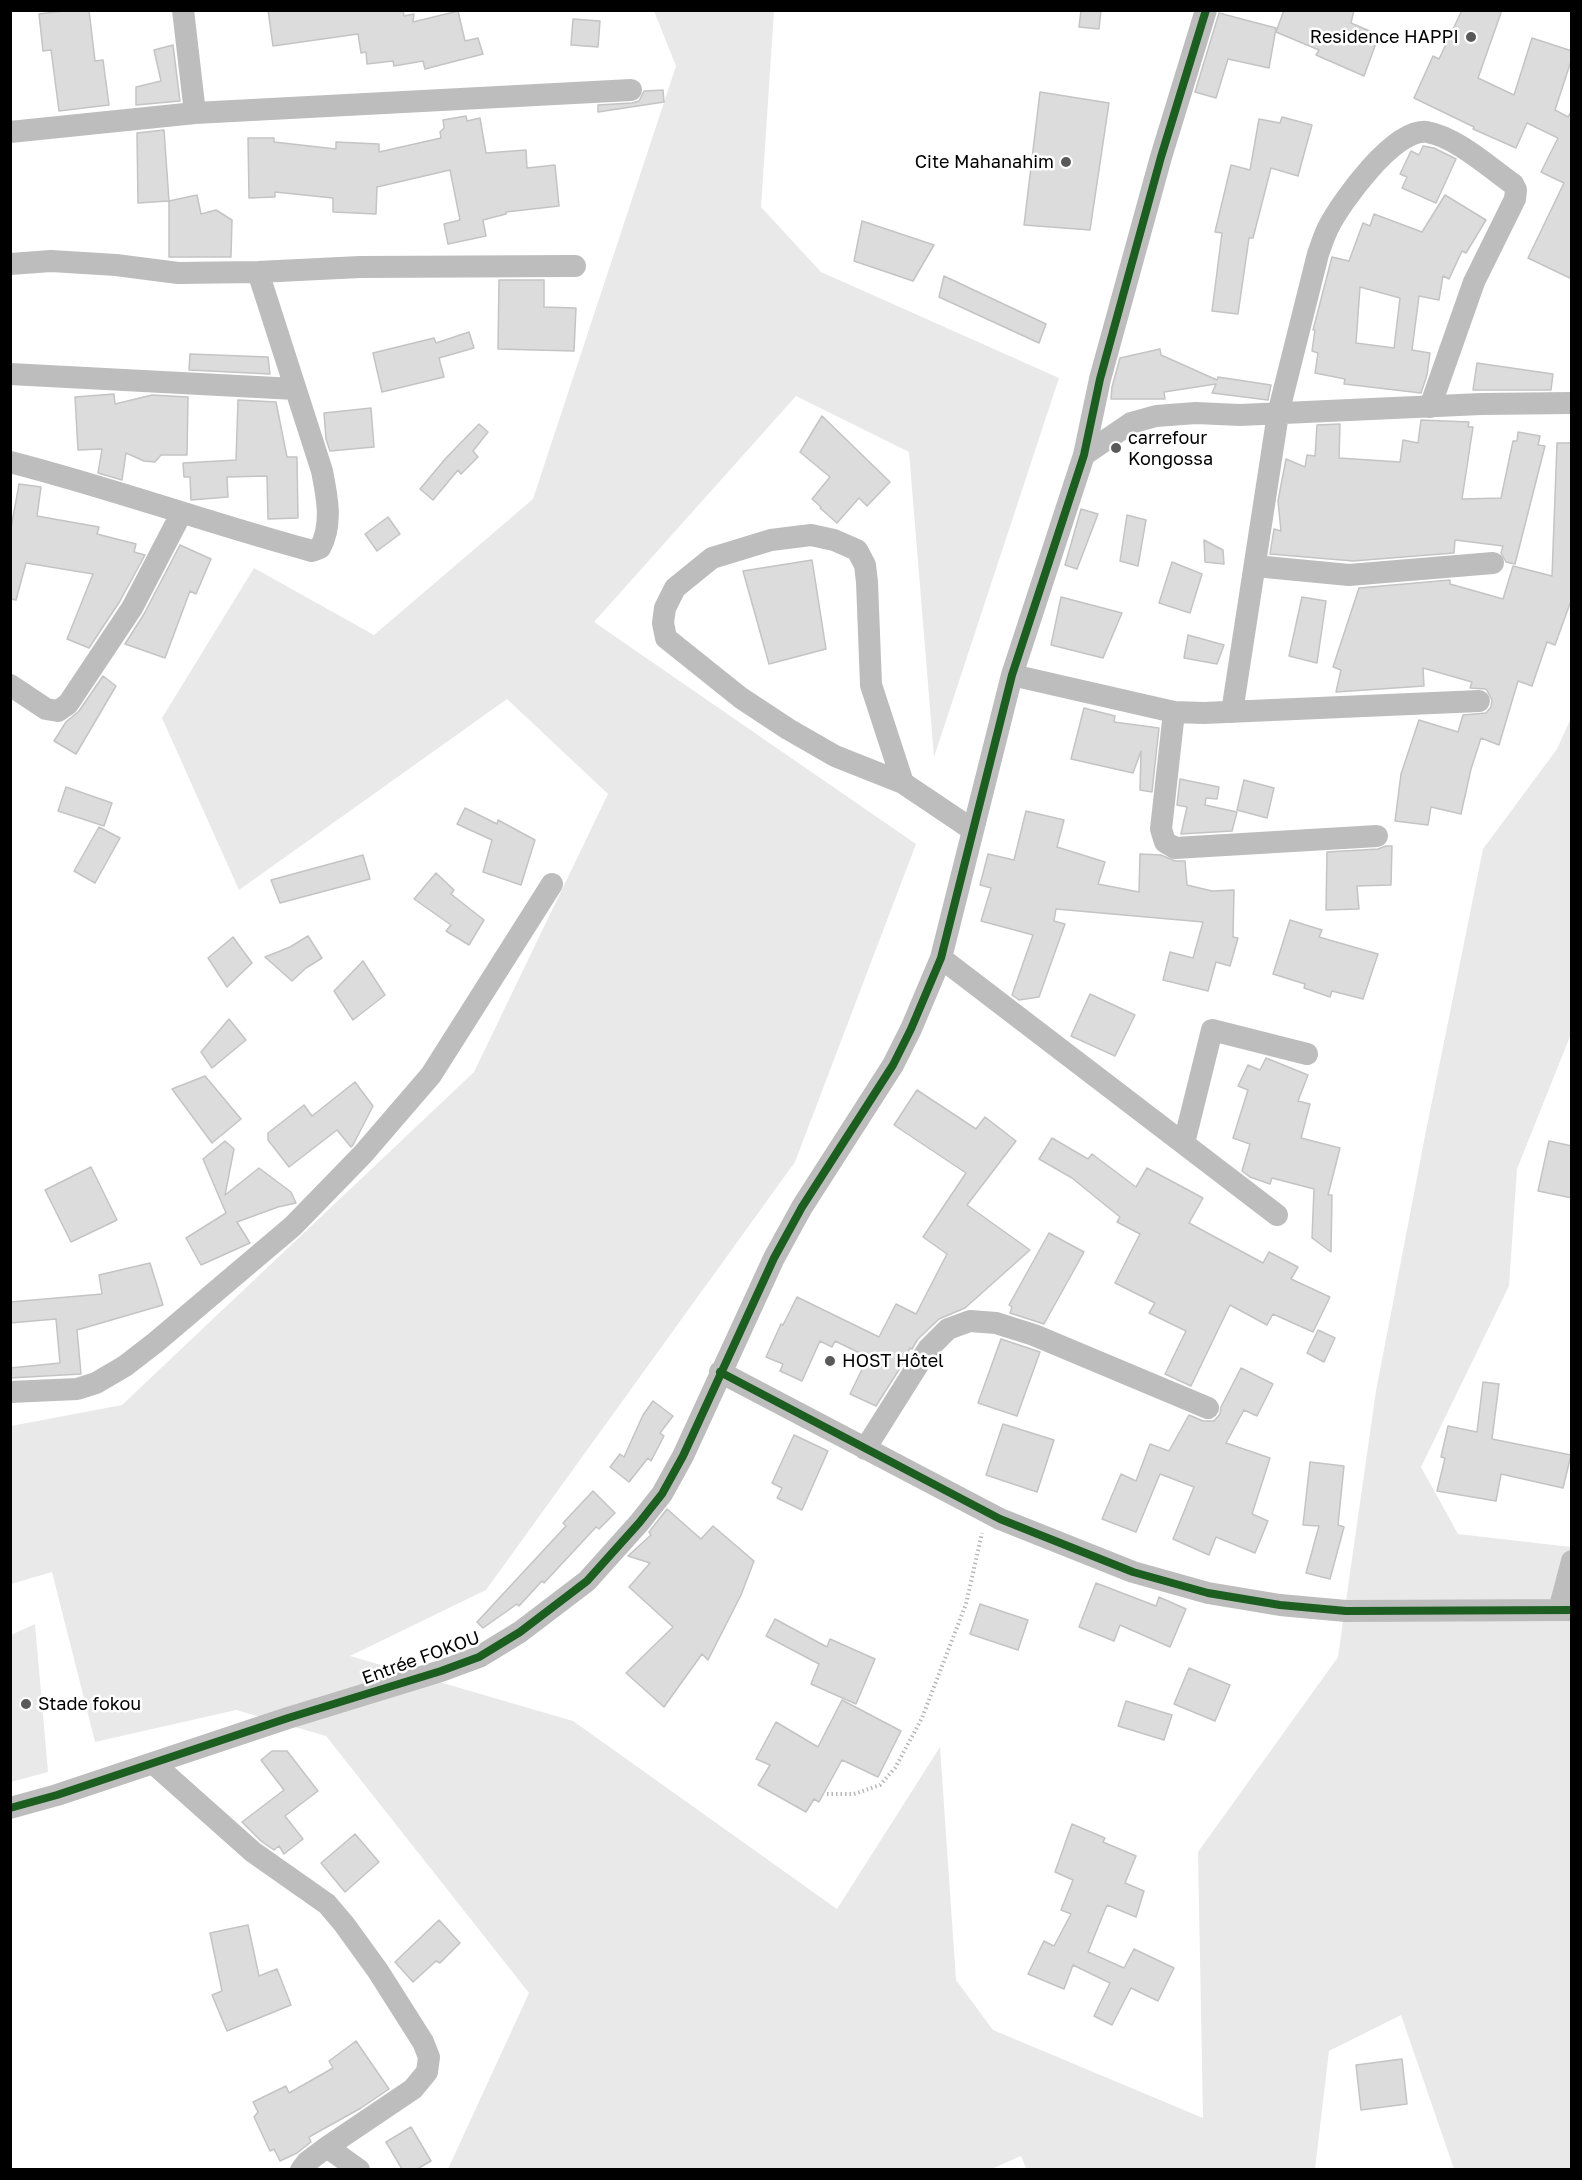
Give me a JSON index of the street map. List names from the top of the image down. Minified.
{"streets":{"street":["Entrée FOKOU"]},"places":["Residence HAPPI","Cite Mahanahim","carrefour Kongossa","HOST Hôtel","Stade fokou"]}
